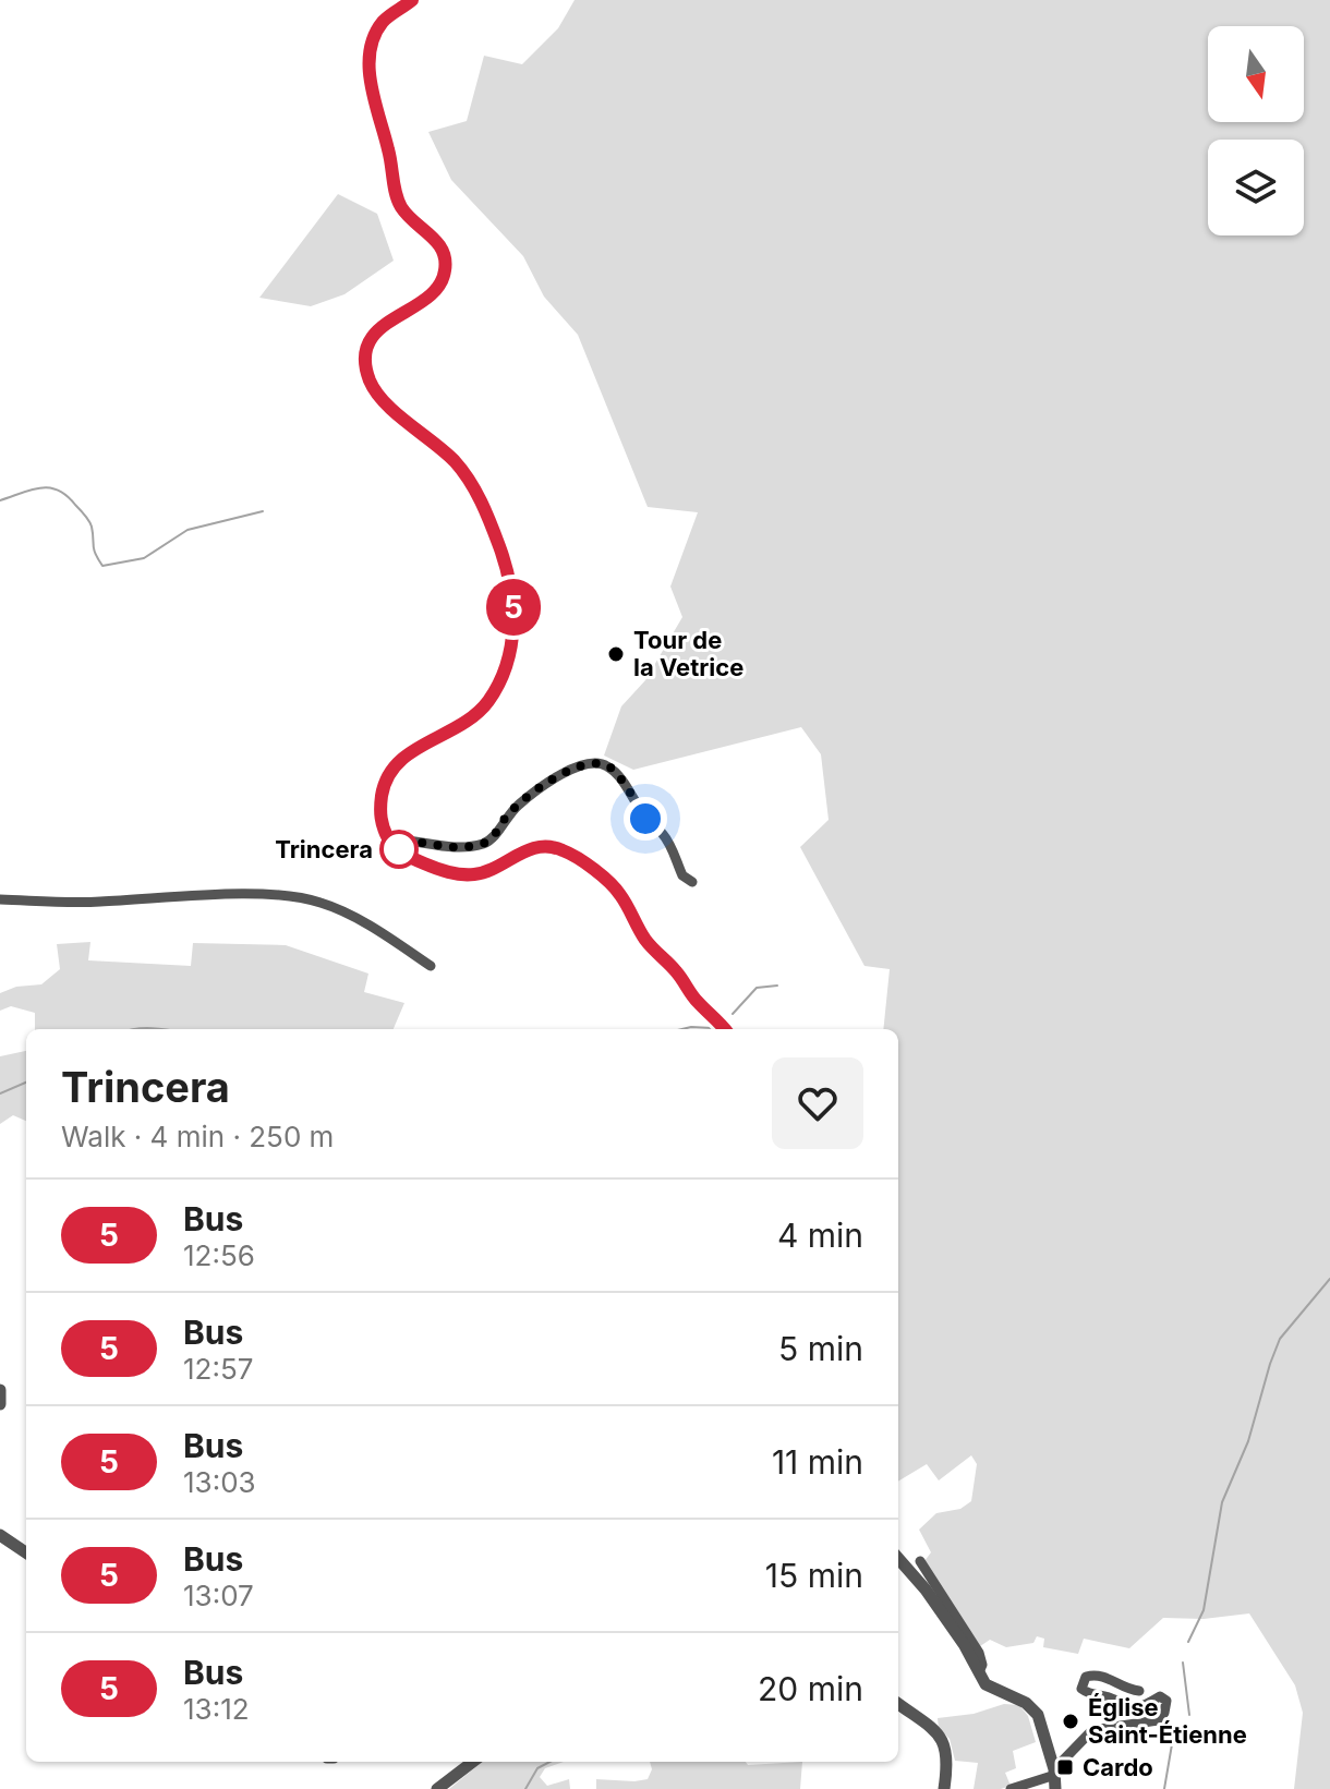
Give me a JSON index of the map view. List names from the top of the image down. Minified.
{"places":{"other":["Tour de la Vetrice","Trincera","Église Saint-Étienne"],"transit":["Cardo"]},"lines":["bus line 5"],"north":"bottom","page":{"on_map":"5","heading":["Trincera","Walk · 4 min · 250 m"],"list":[{"mark":"5","name":"Bus","note":"12:56","value":"4 min"},{"mark":"5","name":"Bus","note":"12:57","value":"5 min"},{"mark":"5","name":"Bus","note":"13:03","value":"11 min"},{"mark":"5","name":"Bus","note":"13:07","value":"15 min"},{"mark":"5","name":"Bus","note":"13:12","value":"20 min"}]}}
